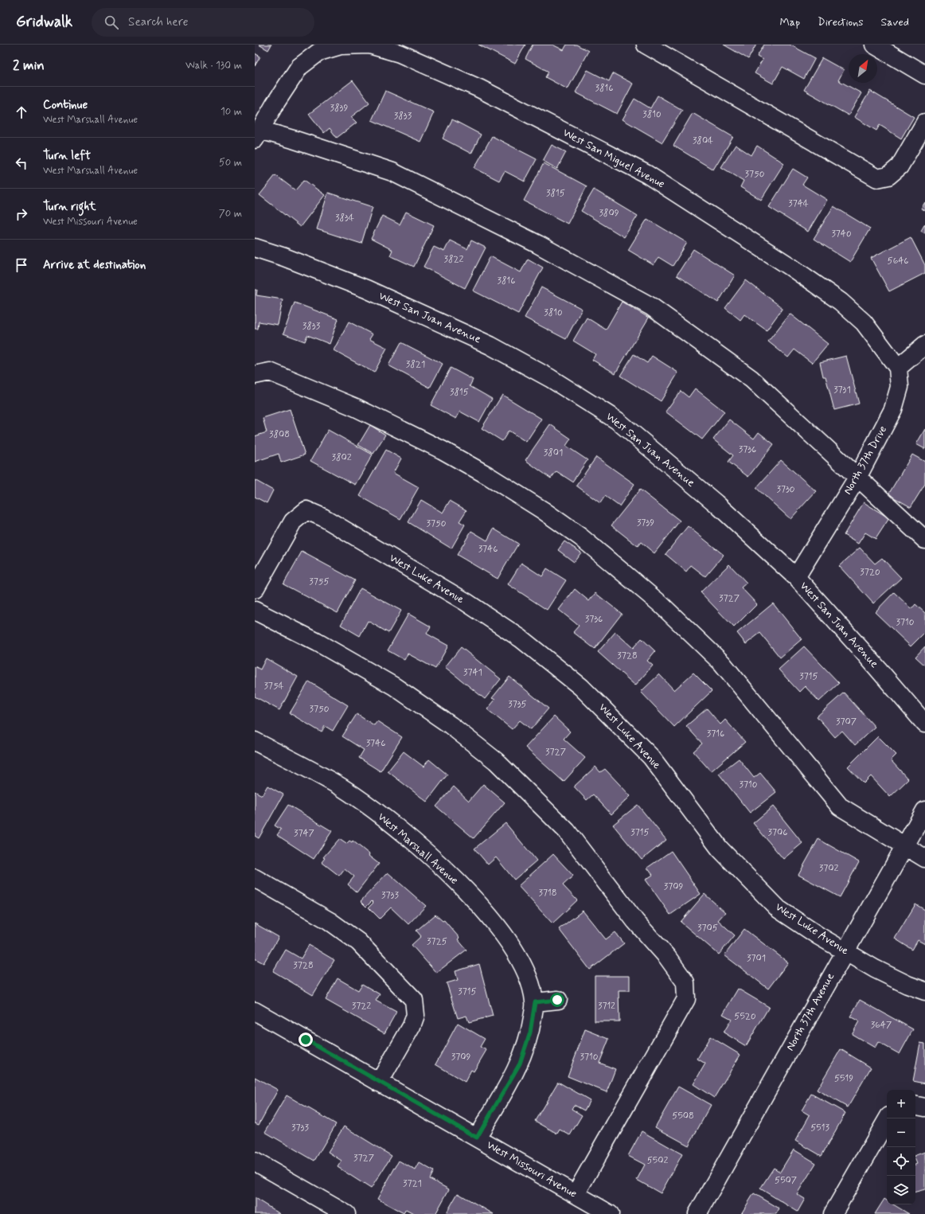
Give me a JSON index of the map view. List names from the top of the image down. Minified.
{"streets":{"street":["West San Miguel Avenue","West San Juan Avenue","North 37th Drive","West Luke Avenue","West Marshall Avenue","North 37th Avenue","West Missouri Avenue"]},"crossings":[["West San Miguel Avenue","North 37th Drive"],["West San Juan Avenue","North 37th Drive"],["West Luke Avenue","North 37th Avenue"],["West Marshall Avenue","West Missouri Avenue"]],"house_numbers":["3816","3839","3810","3833","3804","3750","3815","3744","3809","3834","3740","3822","5646","3816","3810","3833","3821","3731","3815","3808","3736","3801","3802","3730","3739","3750","3746","3720","3755","3727","3736","3710","3728","3741","3715","3754","3735","3750","3707","3716","3746","3727","3710","3715","3706","3747","3702","3709","3718","3733","3705","3725","3701","3728","3715","3722","3712","5520","3647","3709","3710","5519","5508","3733","5513","3727","5502","5507","3721"],"north":"top right","page":{"header":"Gridwalk","search":"Search here","nav":["Map","Directions","Saved"],"heading":["2 min","Walk · 130 m"],"list":[["Continue","West Marshall Avenue","10 m"],["Turn left","West Marshall Avenue","50 m"],["Turn right","West Missouri Avenue","70 m"],"Arrive at destination"],"map_buttons":["+","−"]}}
